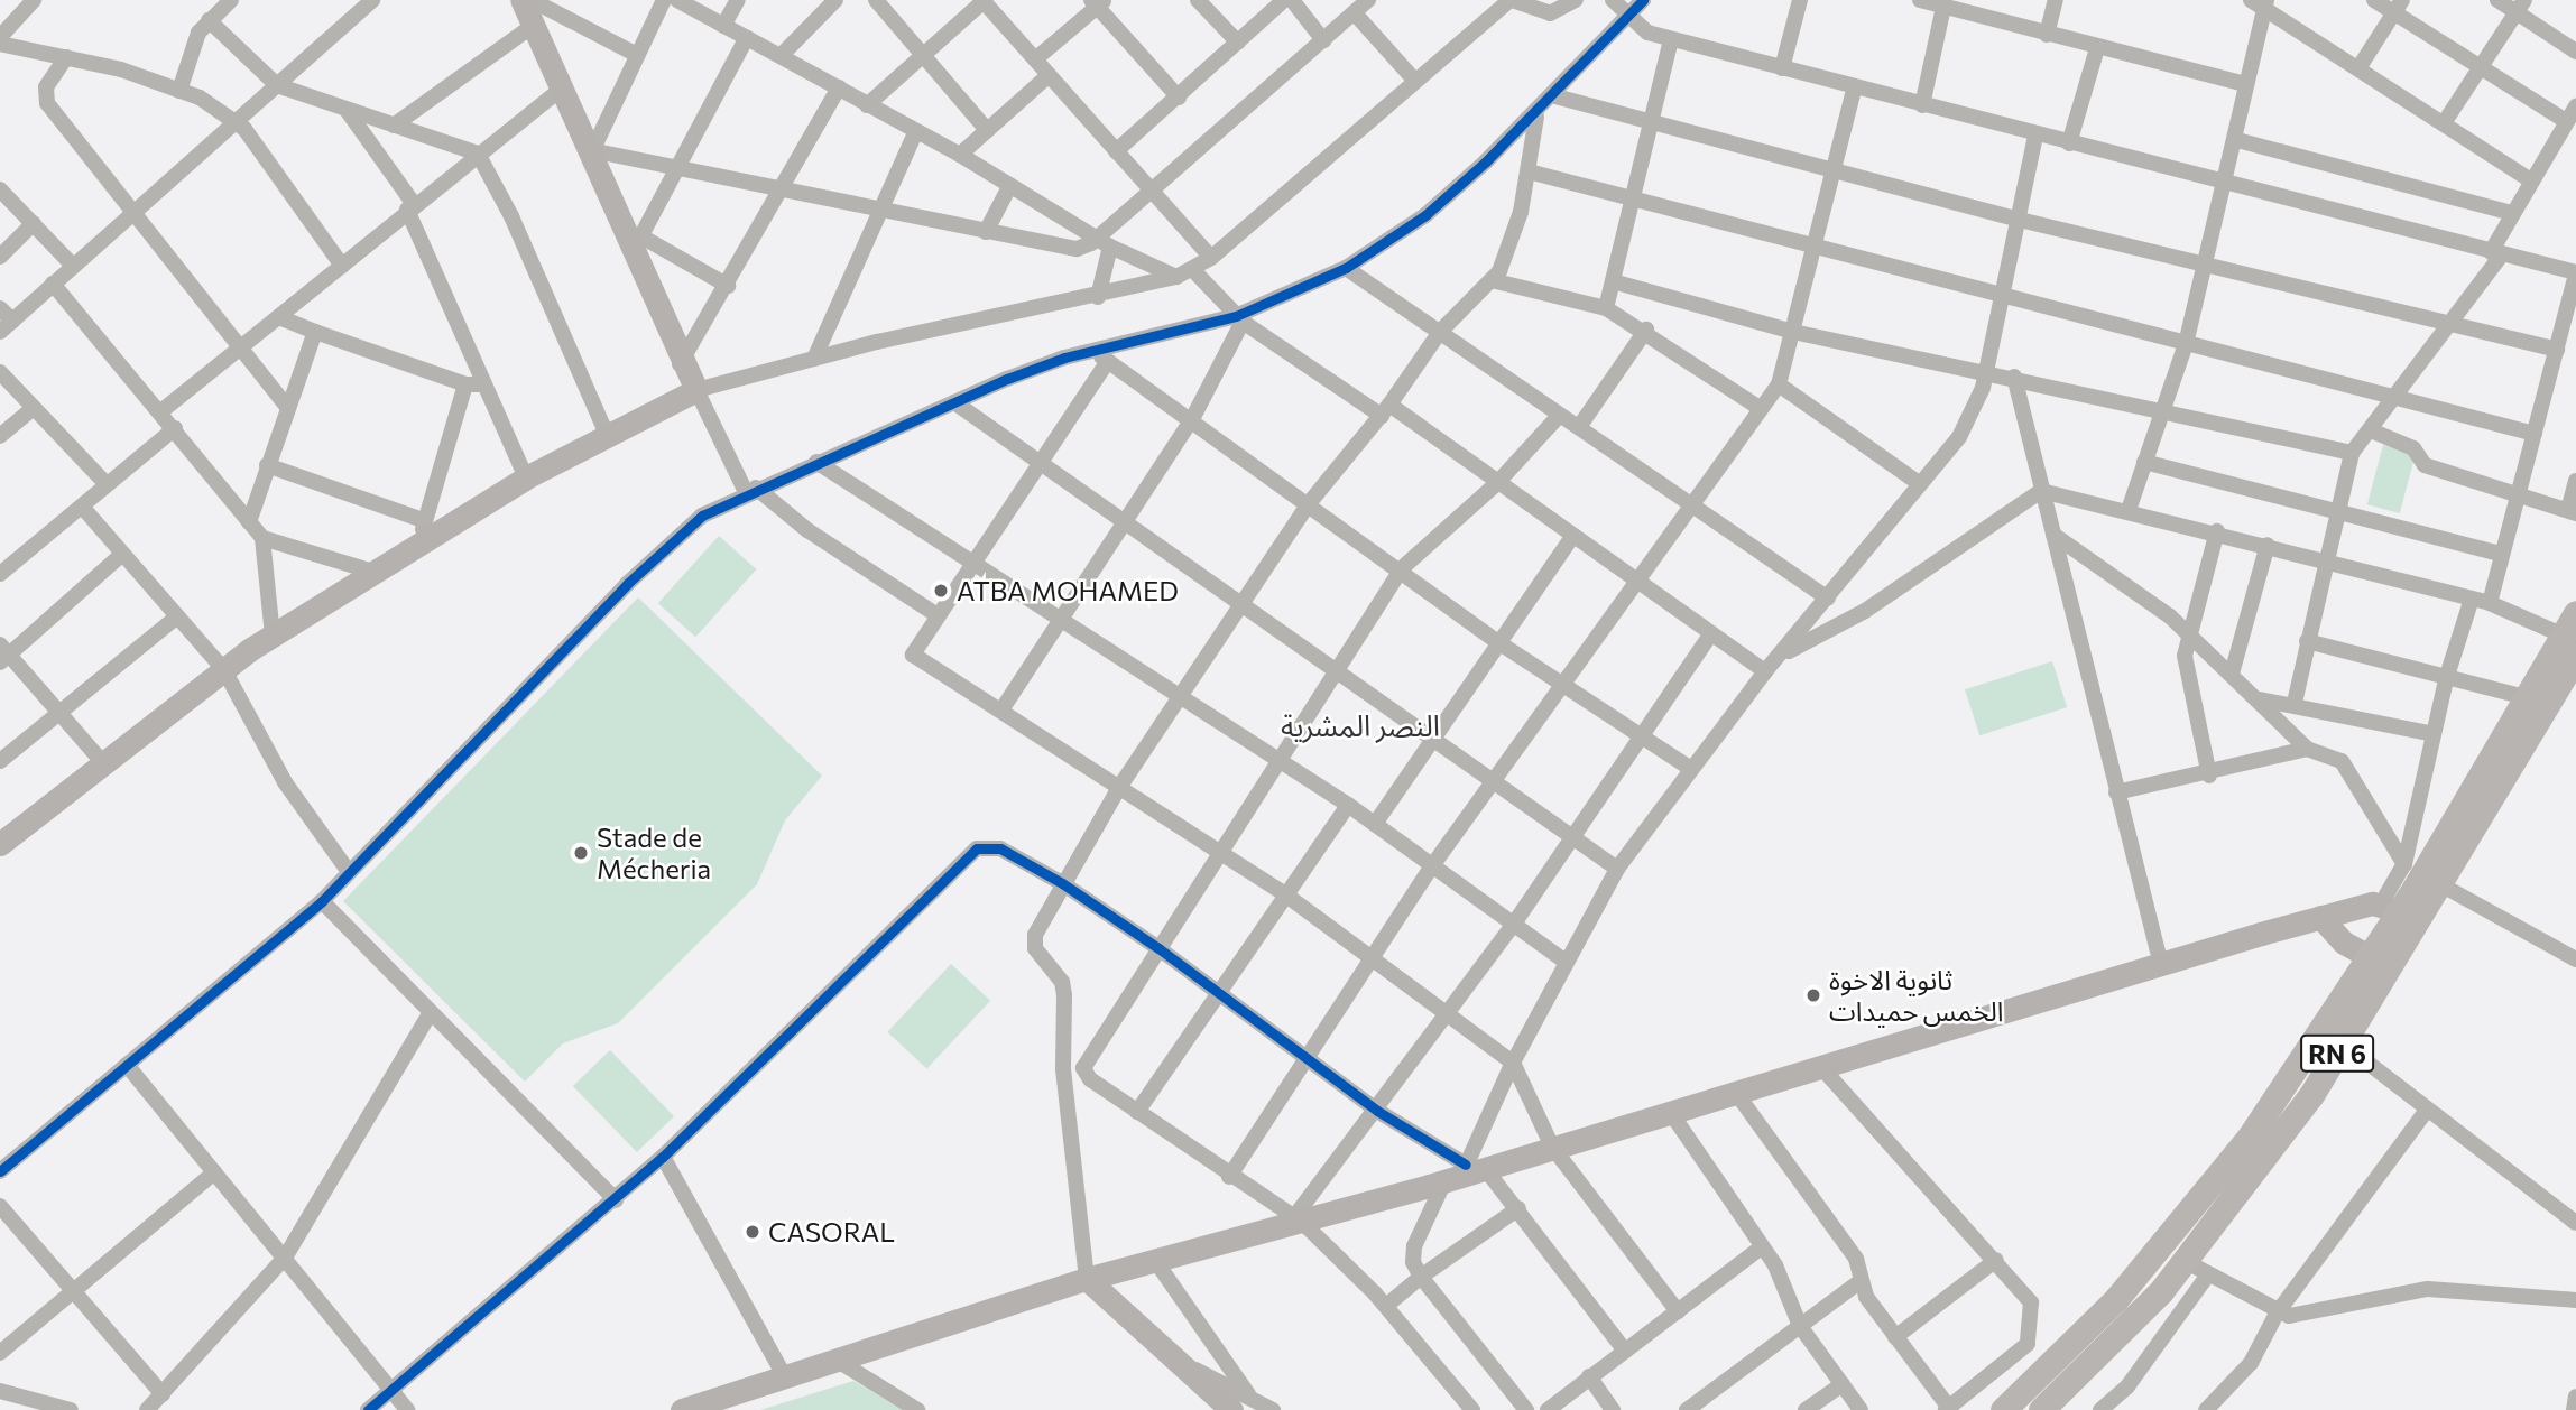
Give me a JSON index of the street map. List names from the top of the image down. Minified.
{"streets":{"main road":["RN 6"]},"districts":["النصر المشرية"],"places":["ATBA MOHAMED","Stade de Mécheria","ثانوية الاخوة الخمس حميدات","CASORAL"]}
